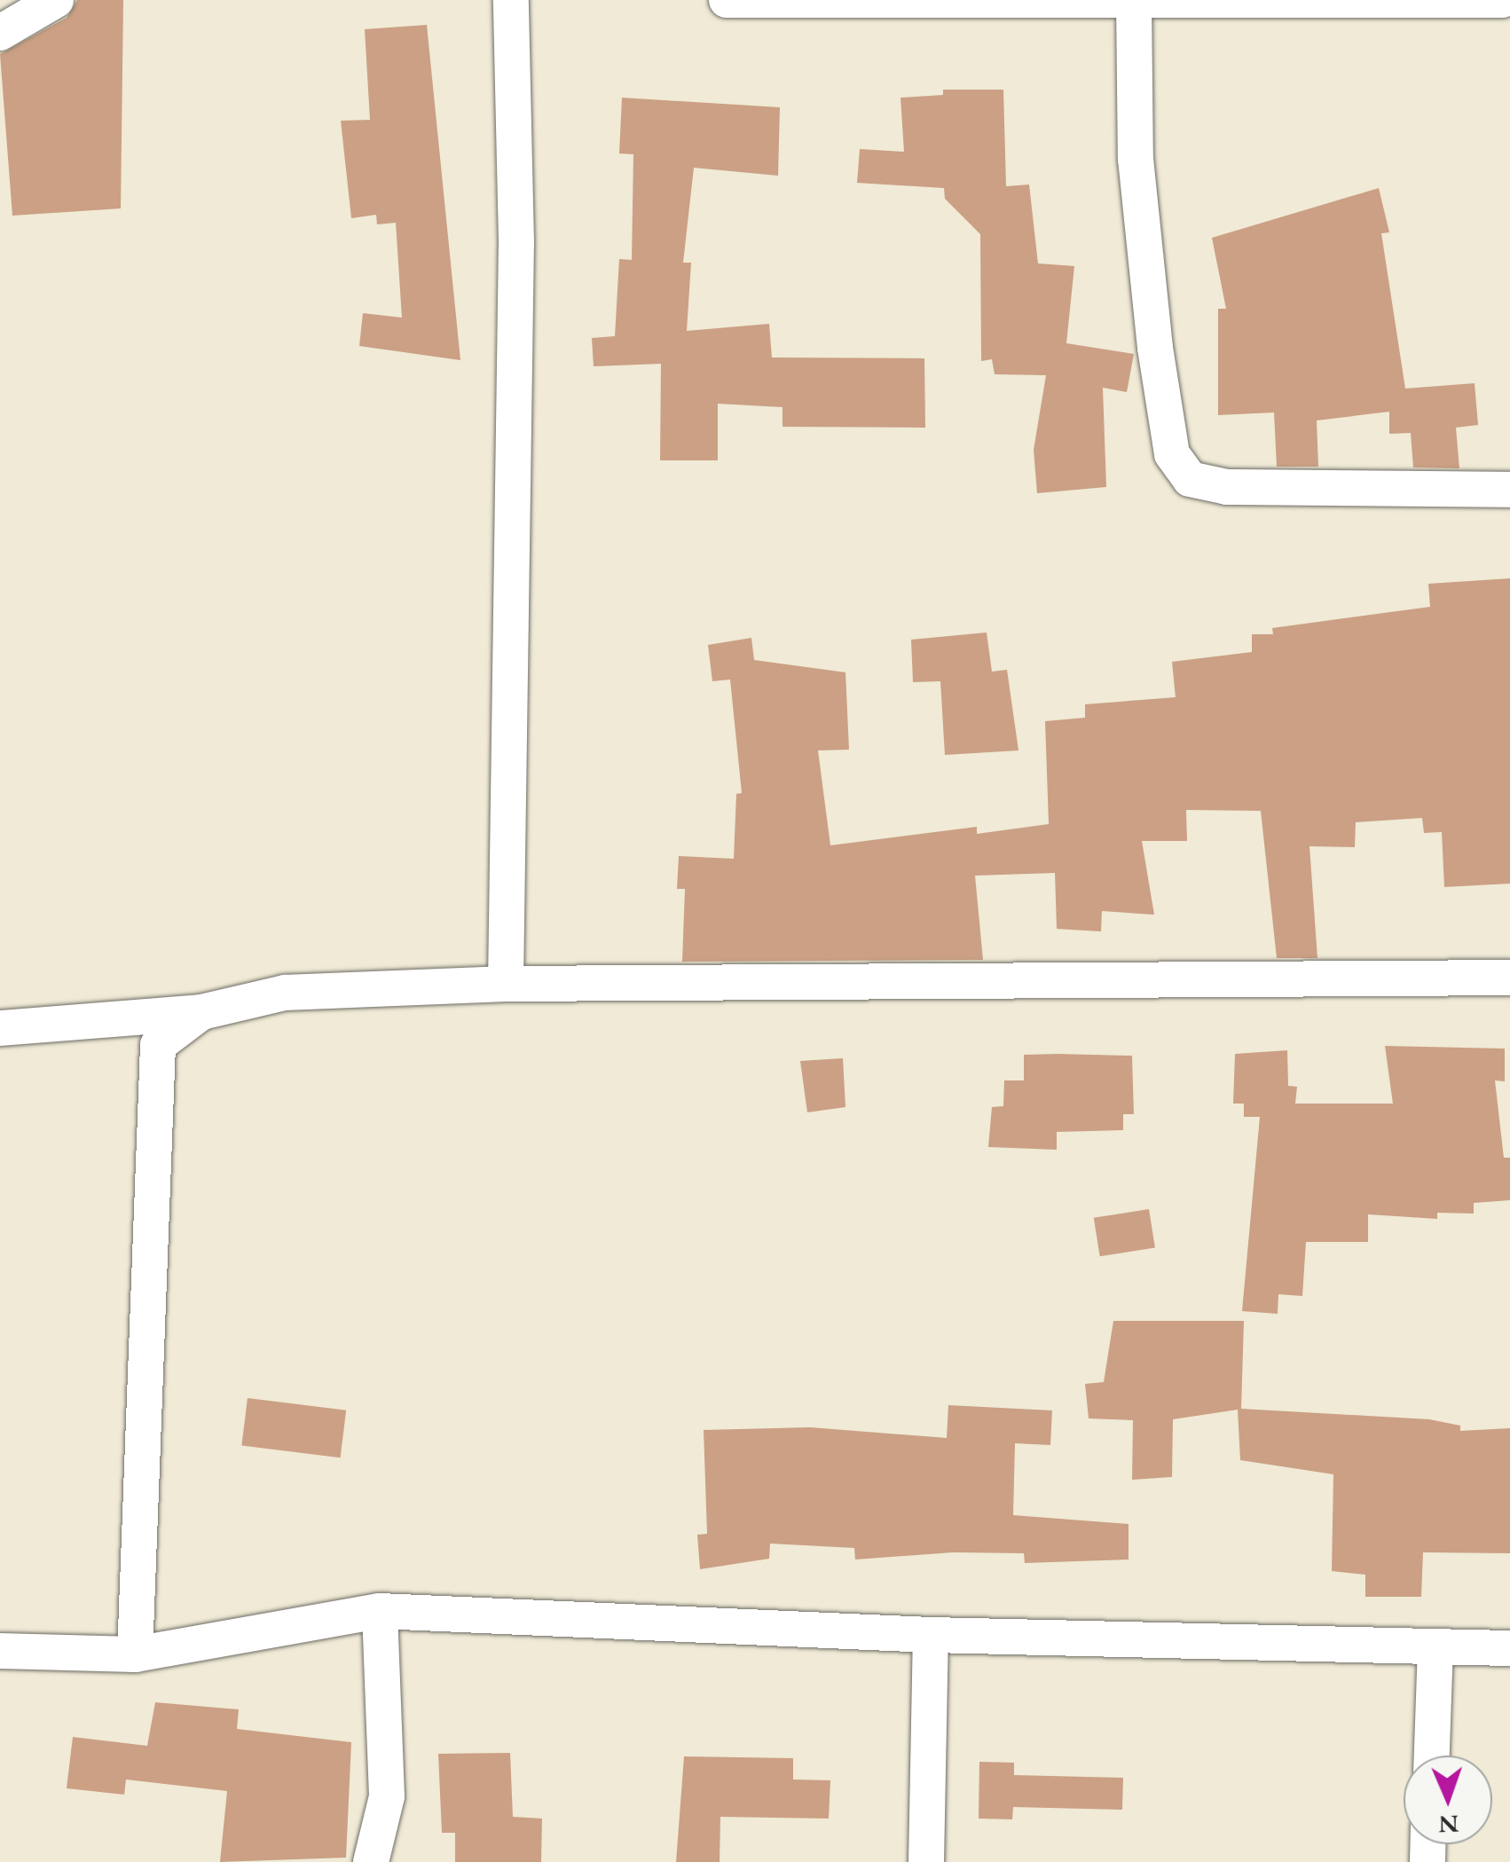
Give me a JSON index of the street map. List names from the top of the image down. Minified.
{"north":"bottom"}
